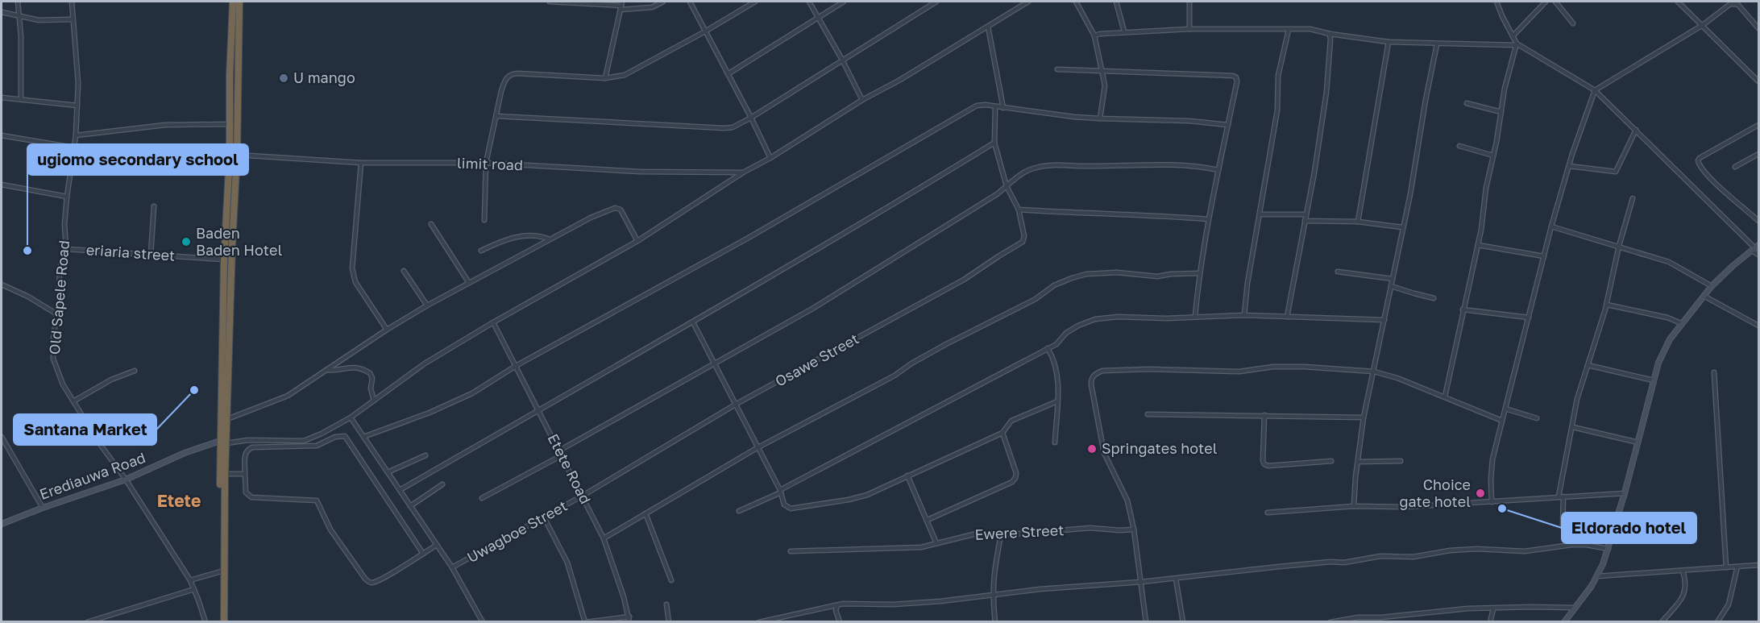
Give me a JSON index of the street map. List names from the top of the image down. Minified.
{"streets":{"street":["limit road","eriaria street","Old Sapele Road","Osawe Street","Etete Road","Erediauwa Road","Uwagboe Street","Ewere Street"]},"crossings":[["eriaria street","Old Sapele Road"],["Old Sapele Road","Erediauwa Road"],["Osawe Street","Etete Road"],["Osawe Street","Uwagboe Street"],["Etete Road","Uwagboe Street"]],"districts":["Etete"],"places":["U mango","Baden Baden Hotel","ugiomo secondary school","Santana Market","Springates hotel","Choice gate hotel","Eldorado hotel"]}
